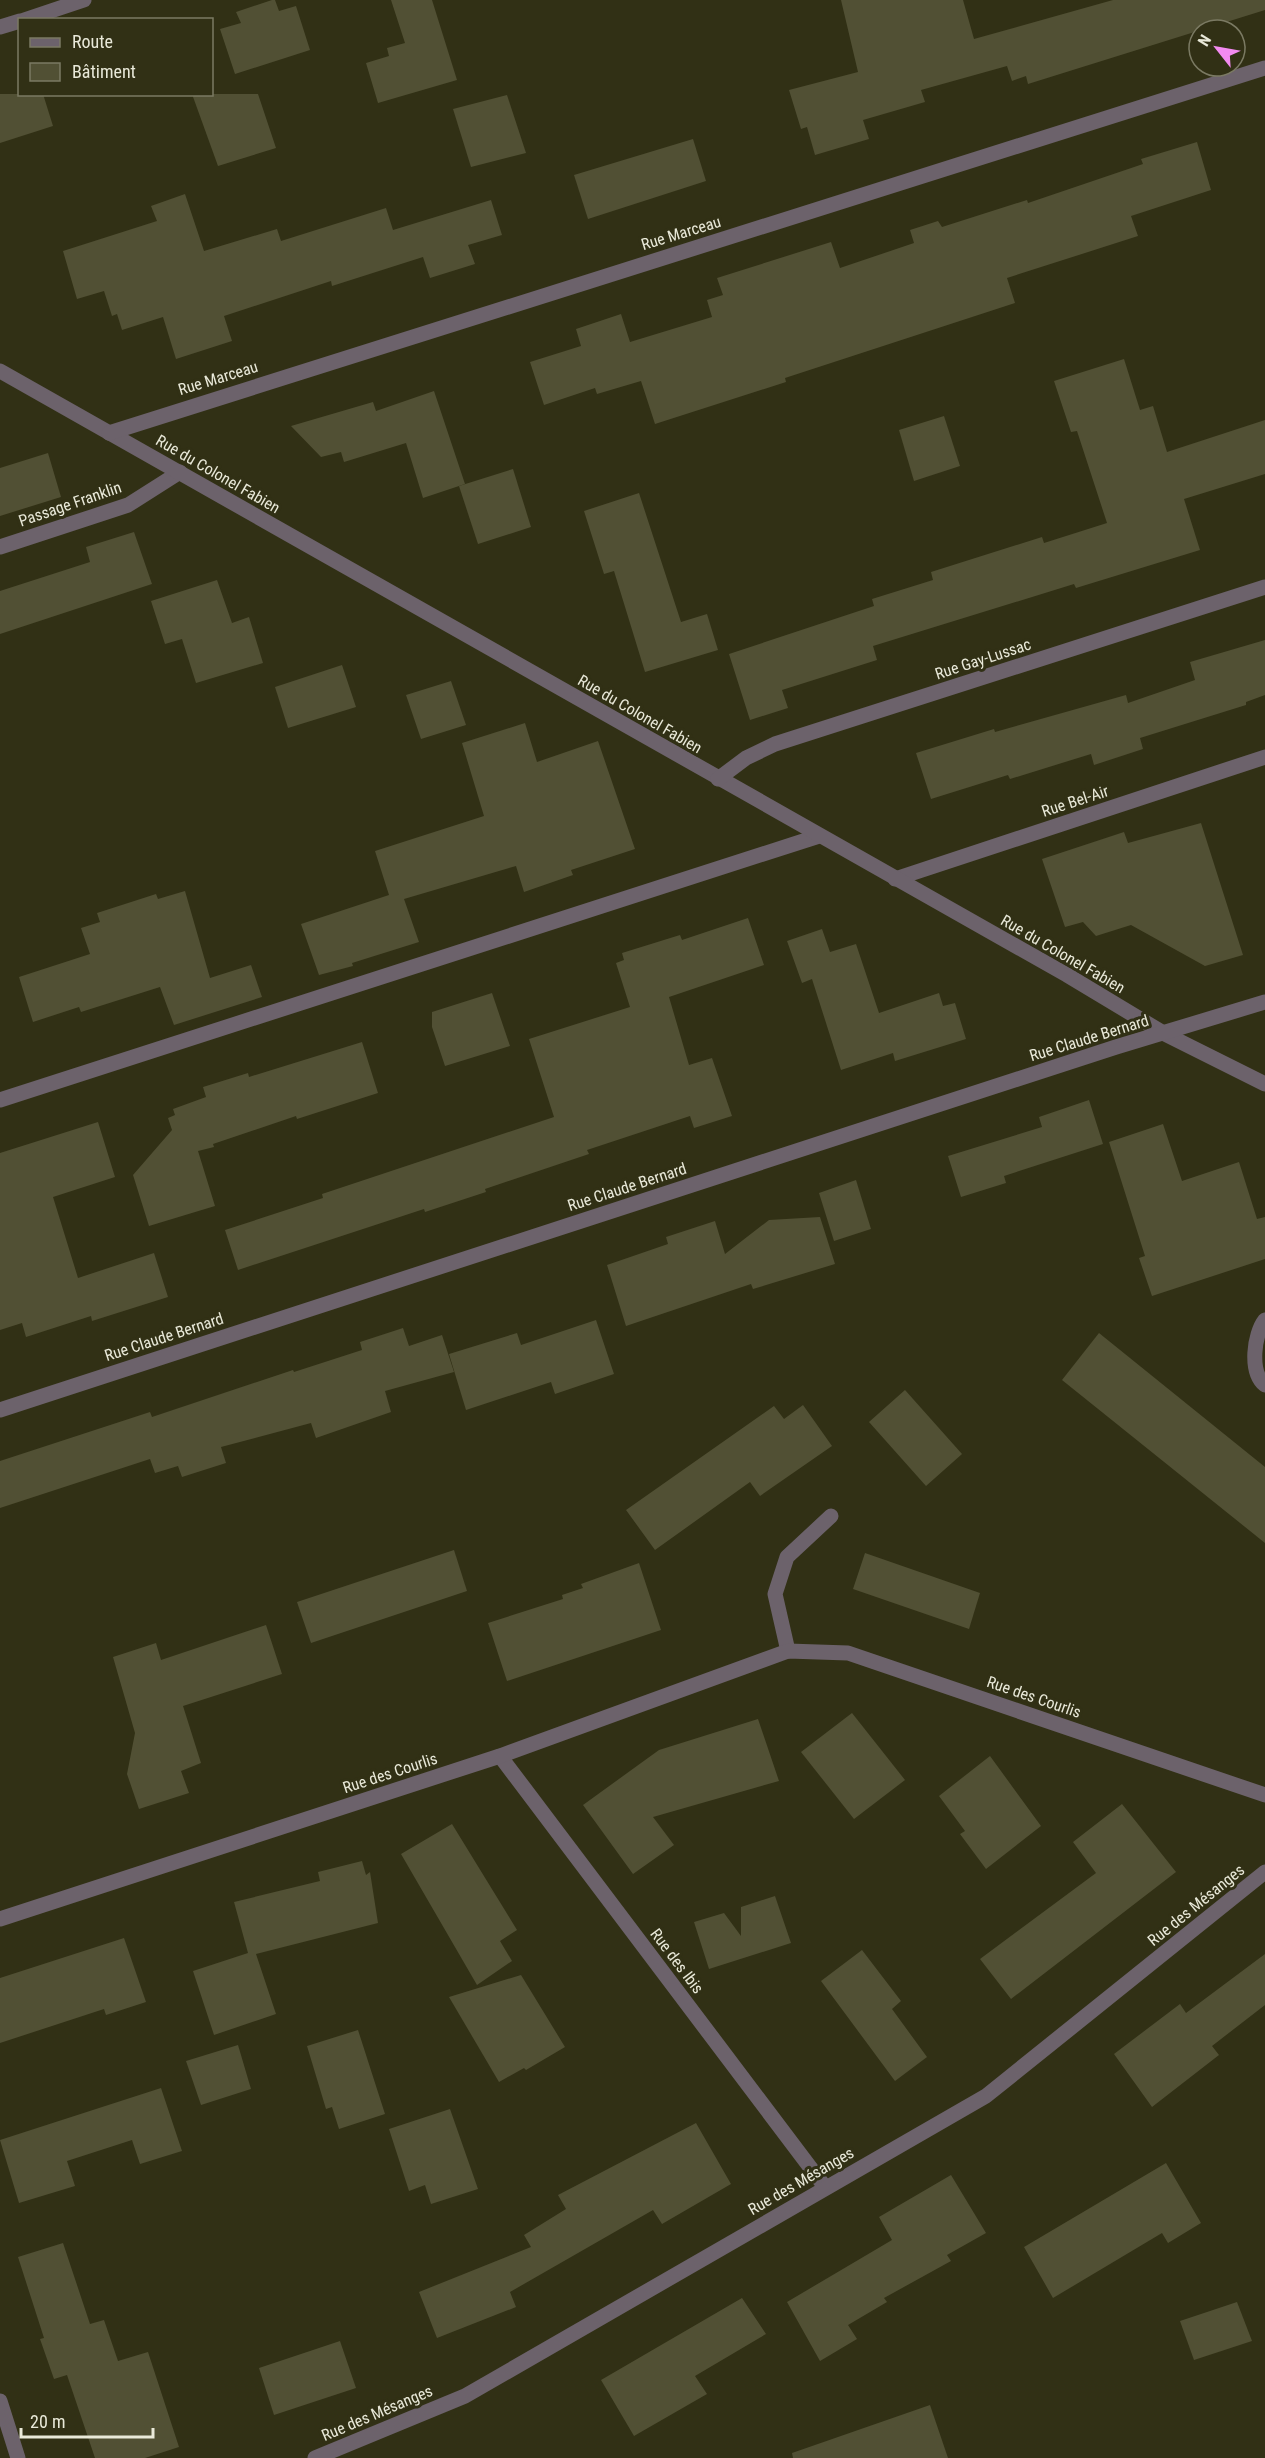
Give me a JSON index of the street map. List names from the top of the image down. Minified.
{"streets":{"street":["Rue Marceau","Rue du Colonel Fabien","Passage Franklin","Rue Gay-Lussac","Rue Bel-Air","Rue Claude Bernard","Rue des Courlis","Rue des Mésanges","Rue des Ibis"]},"crossings":[["Rue Marceau","Rue du Colonel Fabien"],["Rue du Colonel Fabien","Passage Franklin"],["Rue du Colonel Fabien","Rue Gay-Lussac"],["Rue du Colonel Fabien","Rue Bel-Air"],["Rue du Colonel Fabien","Rue Claude Bernard"],["Rue des Courlis","Rue des Ibis"],["Rue des Mésanges","Rue des Ibis"]],"legend":["Route","Bâtiment"],"scale_bar":"20 m","north":"top left"}
